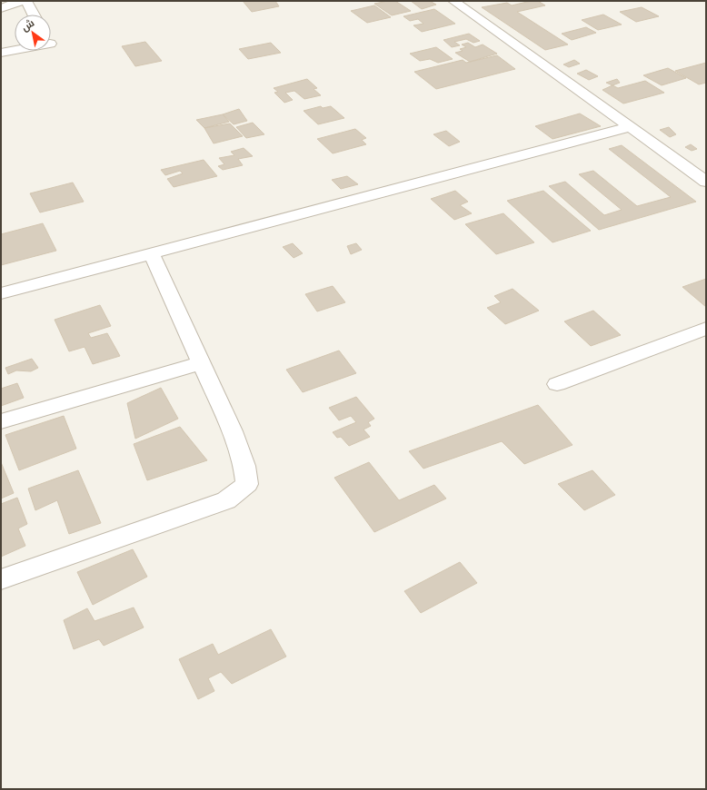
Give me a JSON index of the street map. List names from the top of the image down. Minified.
{"north":"top left"}
